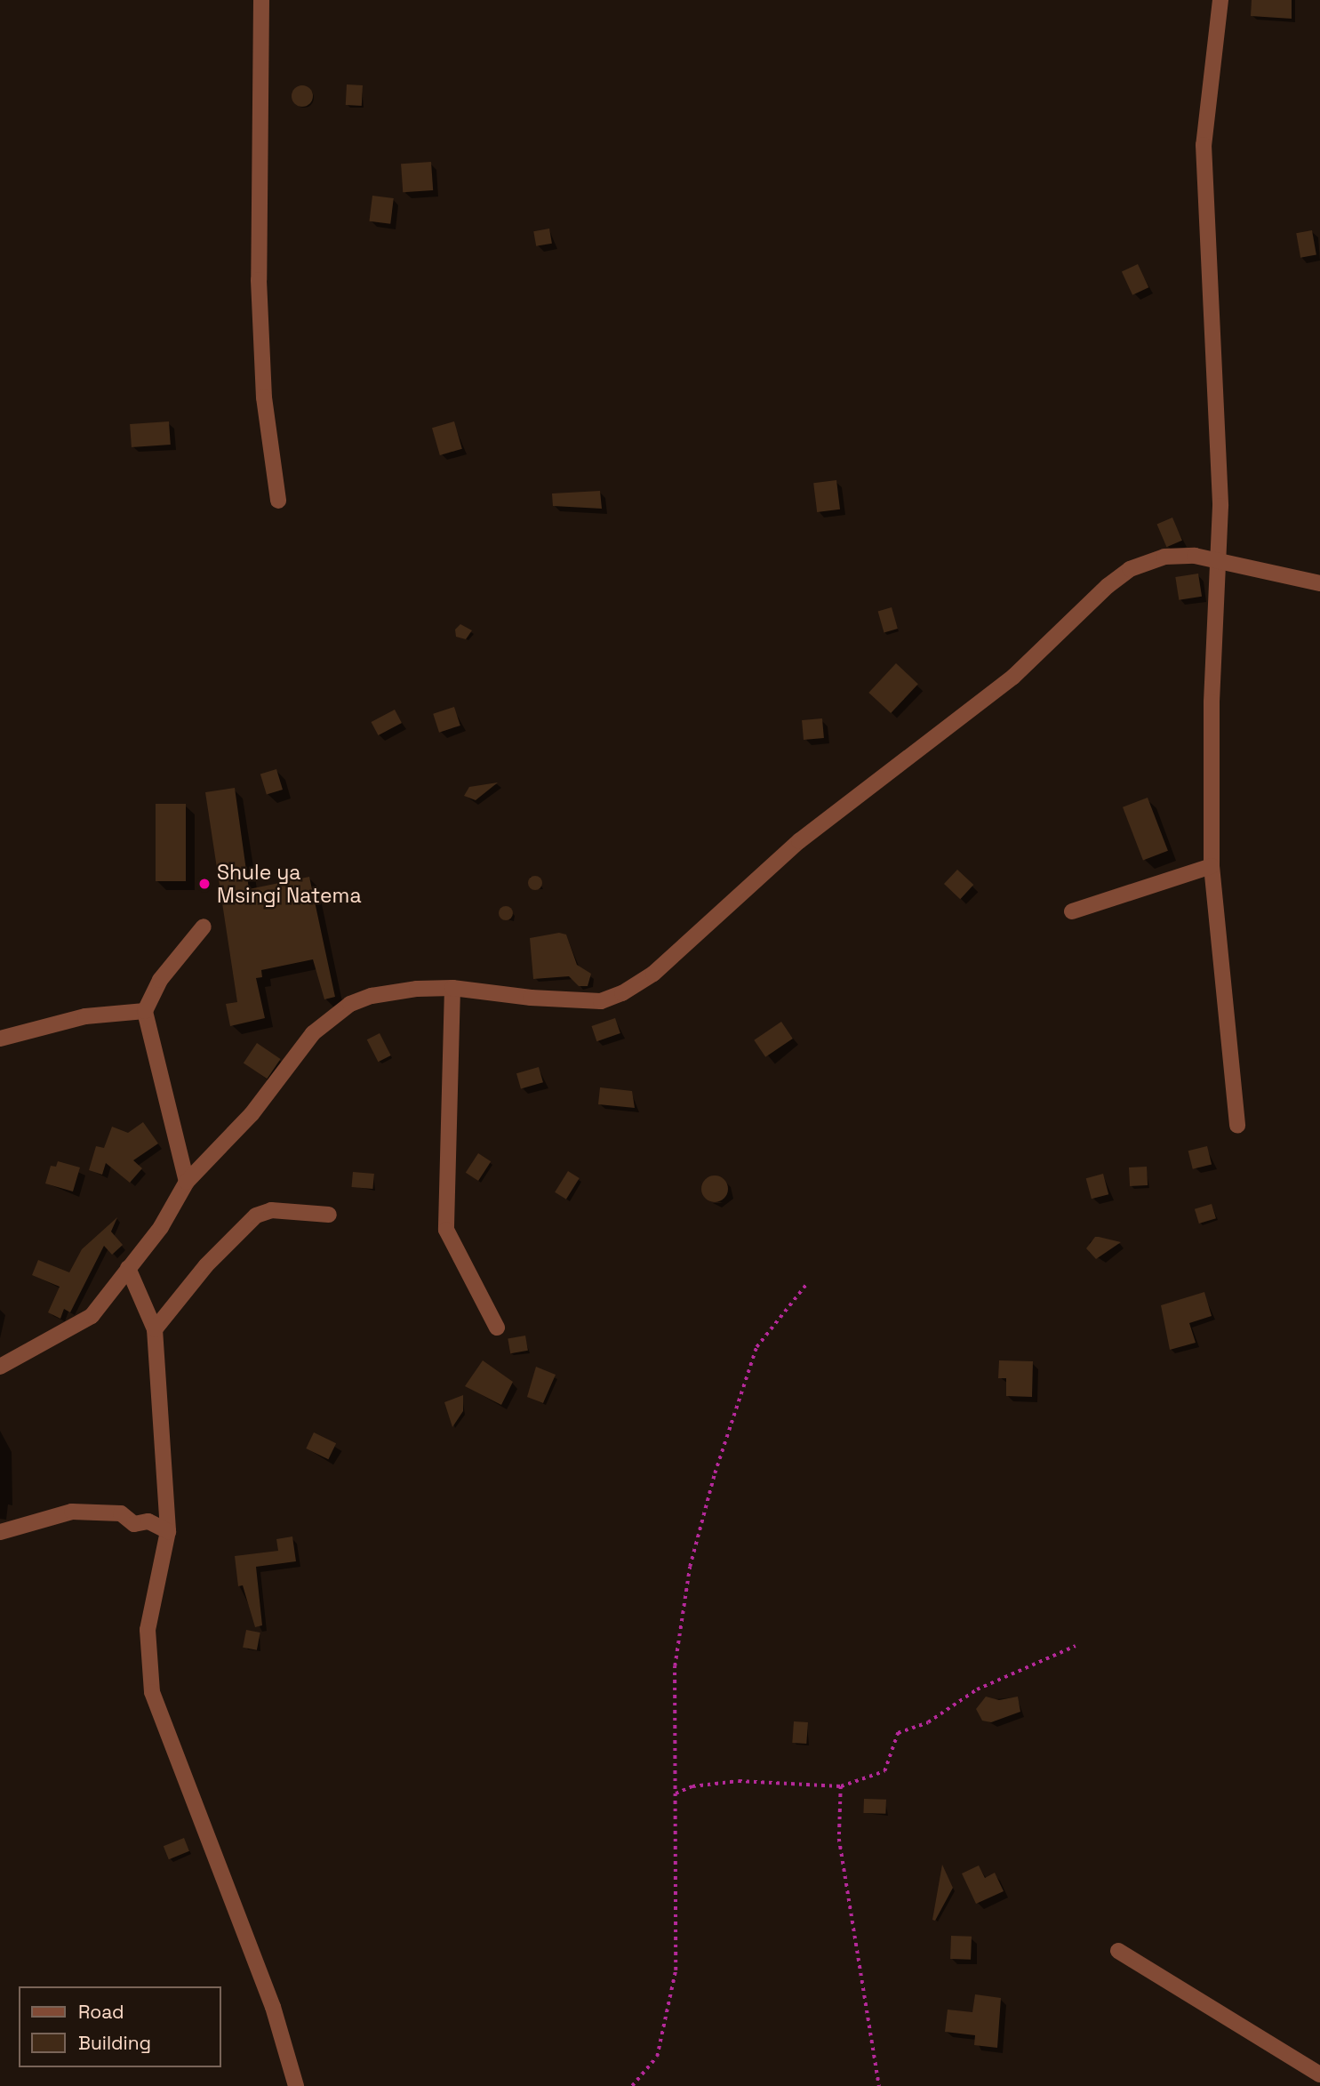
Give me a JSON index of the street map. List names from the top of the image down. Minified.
{"places":["Shule ya Msingi Natema"],"legend":["Road","Building"]}
